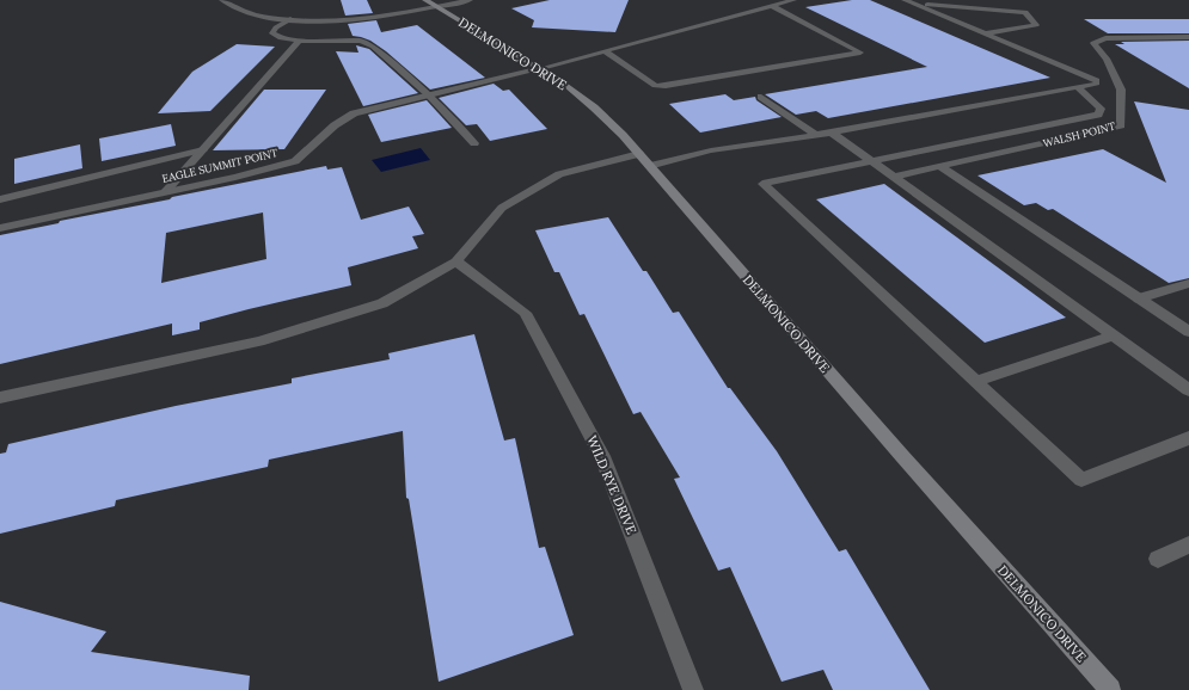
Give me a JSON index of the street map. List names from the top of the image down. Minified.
{"streets":{"street":["DELMONICO DRIVE","WALSH POINT","EAGLE SUMMIT POINT","WILD RYE DRIVE"]},"crossings":[["DELMONICO DRIVE","EAGLE SUMMIT POINT"]]}
